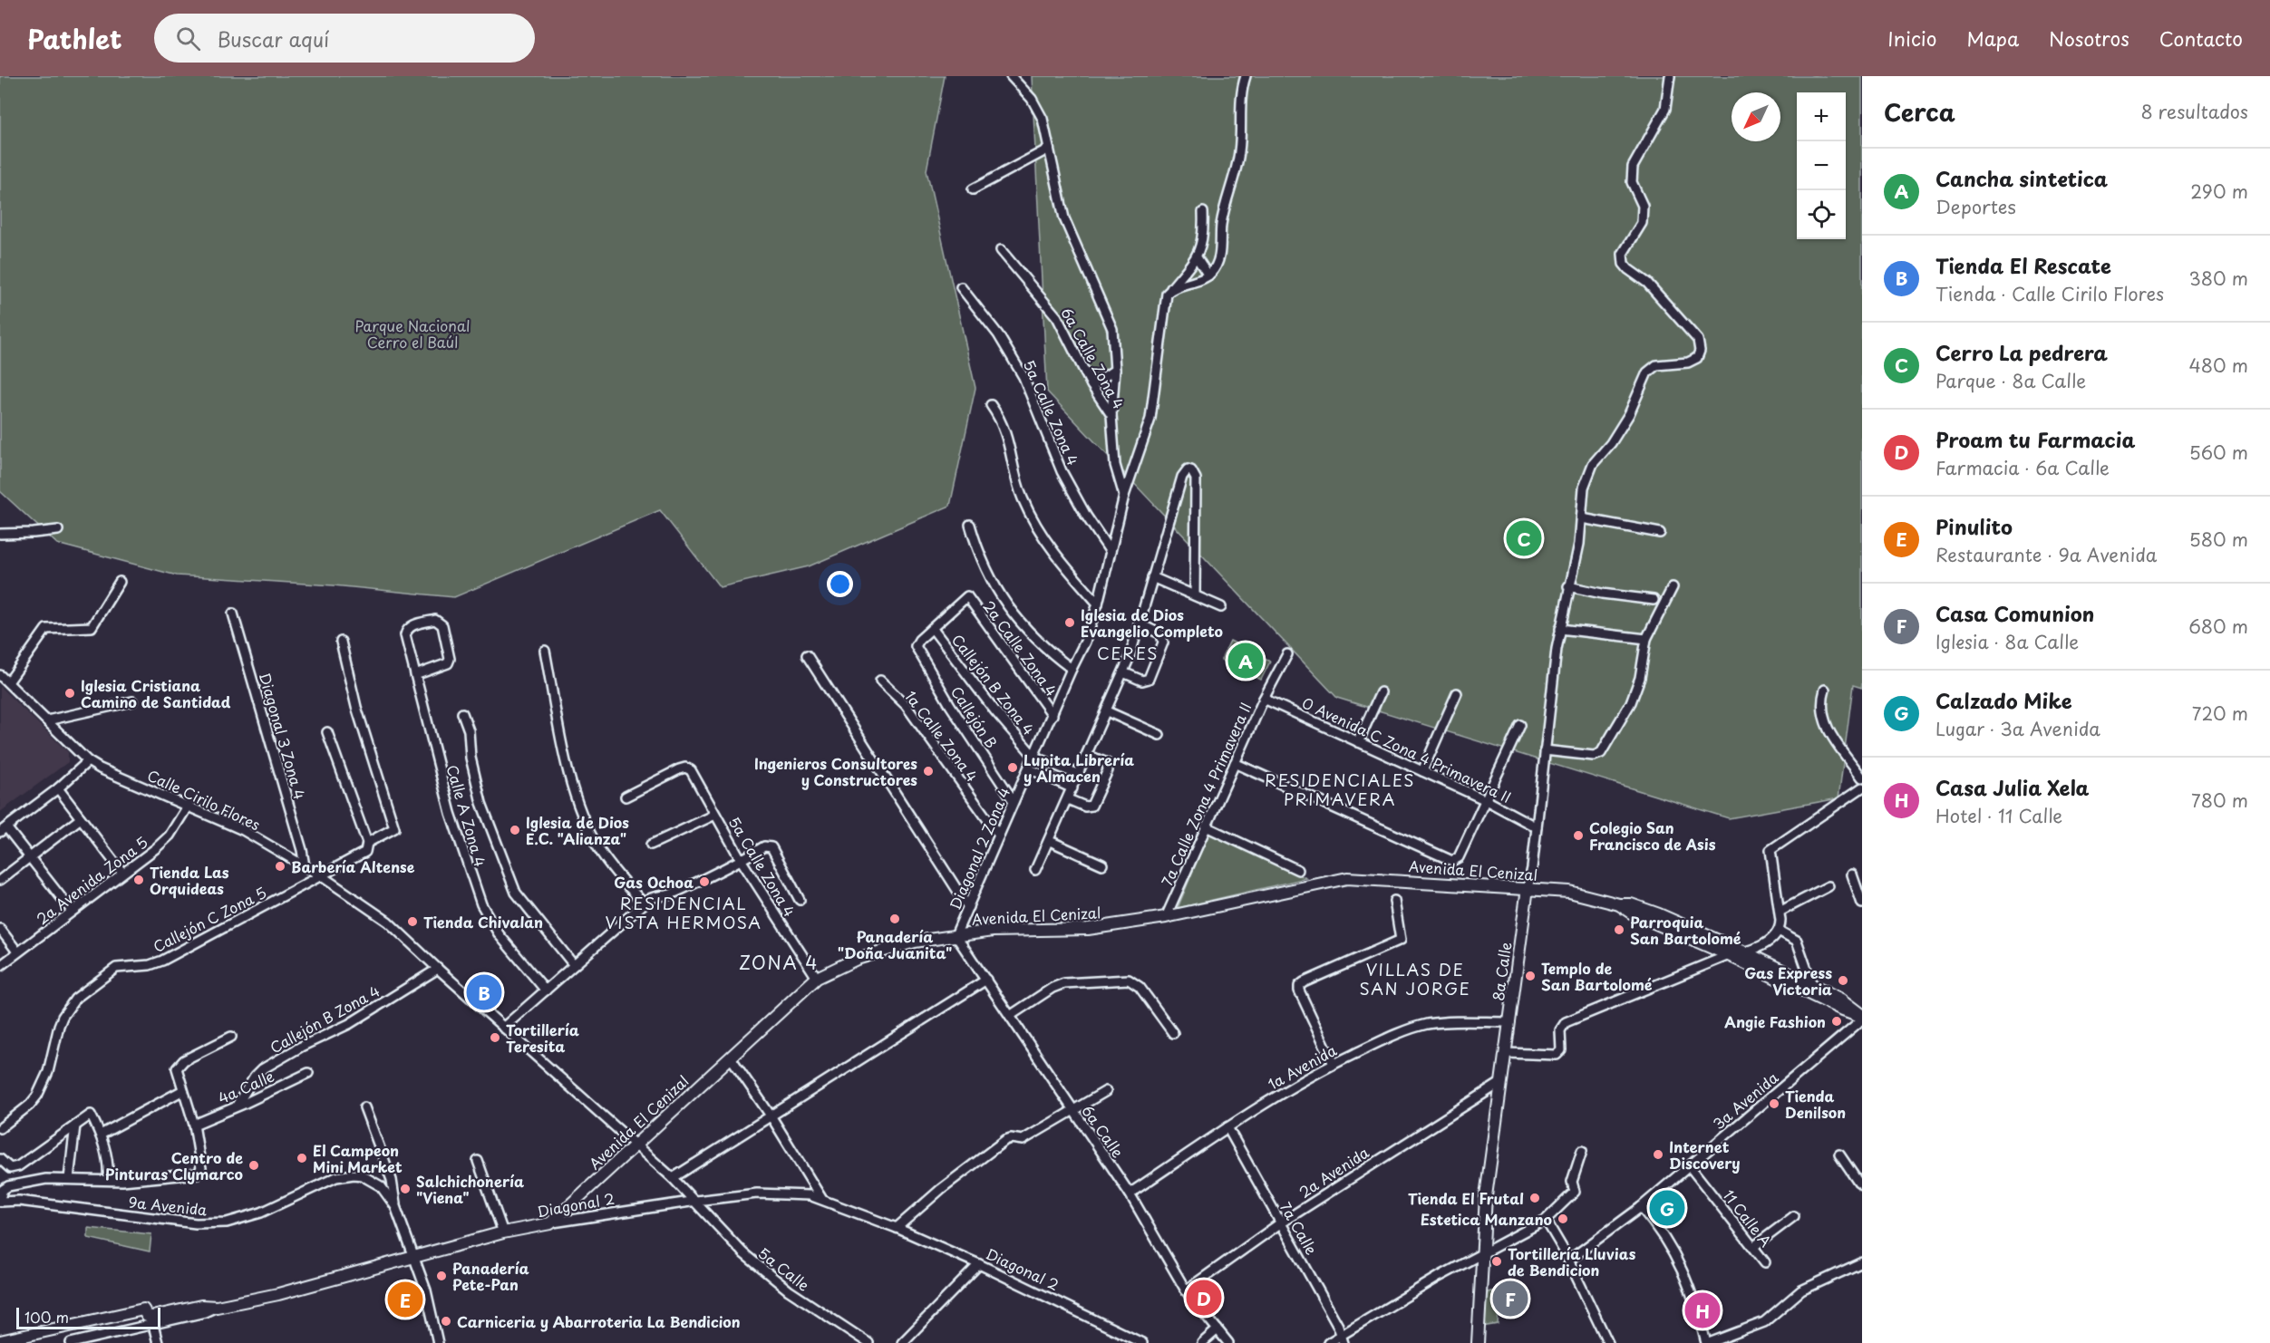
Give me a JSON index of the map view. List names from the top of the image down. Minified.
{"streets":{"street":["6a Calle Zona 4","5a Calle Zona 4","2a Calle Zona 4","Callejón B Zona 4","Callejón B","Diagonal 3 Zona 4","1a Calle Zona 4","0 Avenida C Zona 4 Primavera II","7a Calle Zona 4 Primavera II","Calle Cirilo Flores","Calle A Zona 4","Diagonal 2 Zona 4","Avenida El Cenizal","2a Avenida Zona 5","Callejón C Zona 5","8a Calle","1a Avenida","4a Calle","3a Avenida","6a Calle","2a Avenida","Diagonal 2","9a Avenida","11 Calle A","7a Calle","5a Calle"]},"crossings":[["6a Calle Zona 4","Diagonal 2 Zona 4"],["5a Calle Zona 4","Diagonal 2 Zona 4"],["5a Calle Zona 4","Avenida El Cenizal"],["2a Calle Zona 4","Callejón B Zona 4"],["2a Calle Zona 4","Callejón B"],["2a Calle Zona 4","Diagonal 2 Zona 4"],["Callejón B Zona 4","Callejón B"],["Callejón B Zona 4","Calle Cirilo Flores"],["Callejón B Zona 4","Diagonal 2 Zona 4"],["Callejón B Zona 4","4a Calle"],["Callejón B","Diagonal 2 Zona 4"],["Diagonal 3 Zona 4","Calle Cirilo Flores"],["1a Calle Zona 4","Diagonal 2 Zona 4"],["0 Avenida C Zona 4 Primavera II","7a Calle Zona 4 Primavera II"],["0 Avenida C Zona 4 Primavera II","8a Calle"],["7a Calle Zona 4 Primavera II","Avenida El Cenizal"],["Calle Cirilo Flores","Avenida El Cenizal"],["Calle Cirilo Flores","2a Avenida Zona 5"],["Calle Cirilo Flores","Callejón C Zona 5"],["Calle Cirilo Flores","Diagonal 2"],["Calle Cirilo Flores","5a Calle"],["Diagonal 2 Zona 4","Avenida El Cenizal"],["Diagonal 2 Zona 4","6a Calle"],["Avenida El Cenizal","8a Calle"],["Avenida El Cenizal","3a Avenida"],["Avenida El Cenizal","6a Calle"],["Avenida El Cenizal","Diagonal 2"],["8a Calle","1a Avenida"],["8a Calle","2a Avenida"],["1a Avenida","6a Calle"],["1a Avenida","7a Calle"],["3a Avenida","11 Calle A"],["6a Calle","2a Avenida"],["2a Avenida","7a Calle"],["Diagonal 2","9a Avenida"],["Diagonal 2","5a Calle"]],"districts":["CERES","RESIDENCIALES PRIMAVERA","RESIDENCIAL VISTA HERMOSA","ZONA 4","VILLAS DE SAN JORGE"],"parks":["Parque Nacional Cerro el Baúl"],"places":["Iglesia de Dios Evangelio Completo","Iglesia Cristiana Camino de Santidad","Lupita Librería y Almacen","Ingenieros Consultores y Constructores","Iglesia de Dios E.C. \"Alianza\"","Colegio San Francisco de Asis","Barbería Altense","Tienda Las Orquideas","Gas Ochoa","Panadería \"Doña Juanita\"","Tienda Chivalan","Parroquia San Bartolomé","Templo de San Bartolomé","Gas Express Victoria","Angie Fashion","Tortillería Teresita","Tienda Denilson","Internet Discovery","El Campeon Mini Market","Centro de Pinturas Clymarco","Salchichonería \"Viena\"","Tienda El Frutal","Estetica Manzano","Tortillería Lluvias de Bendicion","Panadería Pete-Pan","Carniceria y Abarroteria La Bendicion"],"scale_bar":"100 m","north":"bottom left","page":{"header":"Pathlet","search":"Buscar aquí","nav":["Inicio","Mapa","Nosotros","Contacto"],"heading":["Cerca","8 resultados"],"map_buttons":["+","−"],"list":[{"mark":"A","name":"Cancha sintetica","note":"Deportes","value":"290 m"},{"mark":"B","name":"Tienda El Rescate","note":"Tienda · Calle Cirilo Flores","value":"380 m"},{"mark":"C","name":"Cerro La pedrera","note":"Parque · 8a Calle","value":"480 m"},{"mark":"D","name":"Proam tu Farmacia","note":"Farmacia · 6a Calle","value":"560 m"},{"mark":"E","name":"Pinulito","note":"Restaurante · 9a Avenida","value":"580 m"},{"mark":"F","name":"Casa Comunion","note":"Iglesia · 8a Calle","value":"680 m"},{"mark":"G","name":"Calzado Mike","note":"Lugar · 3a Avenida","value":"720 m"},{"mark":"H","name":"Casa Julia Xela","note":"Hotel · 11 Calle","value":"780 m"}],"pins":["C","A","B","G","D","F","E","H"],"scale":"100 m"}}
